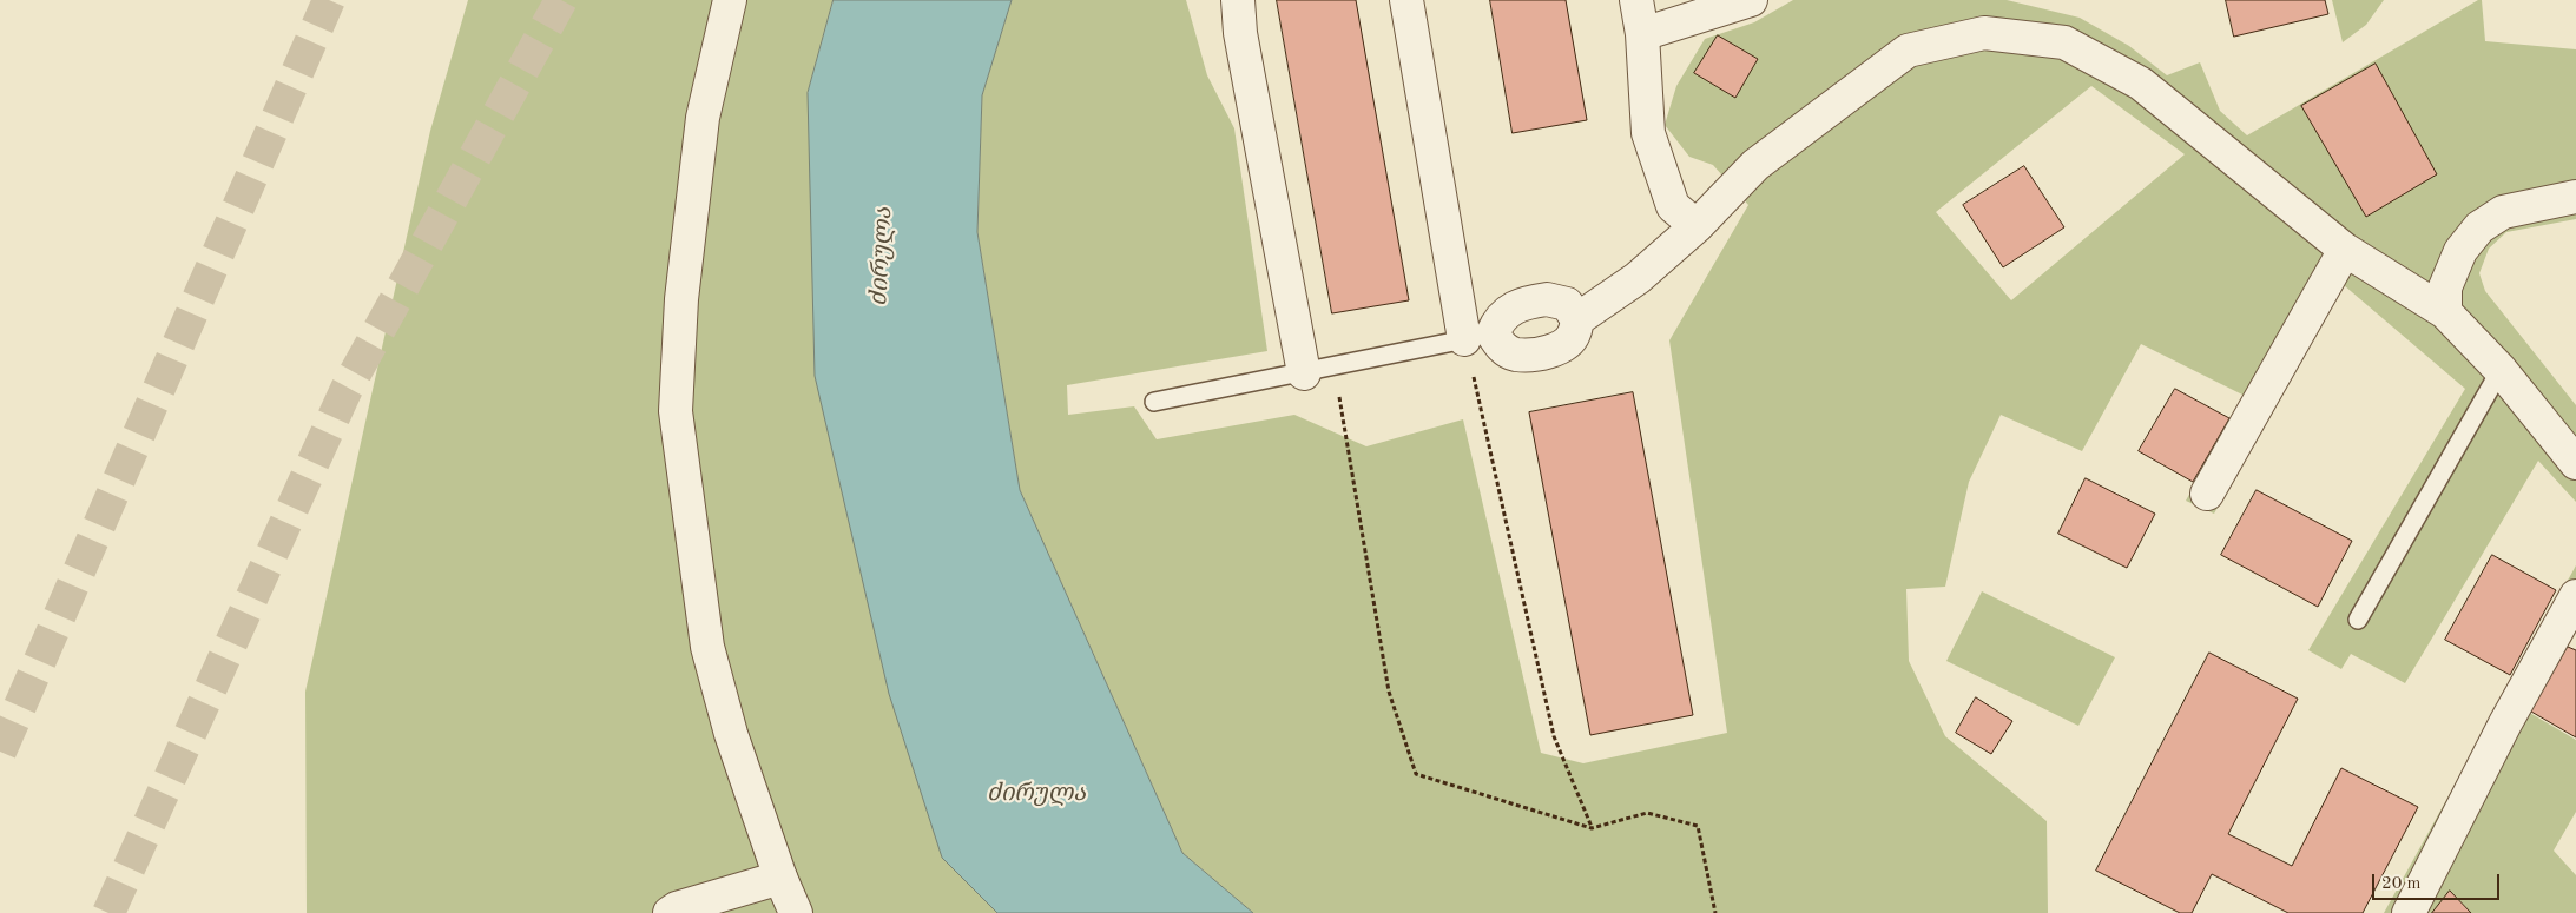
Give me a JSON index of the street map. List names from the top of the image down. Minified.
{"water":["ძირულა"],"scale_bar":"20 m"}
